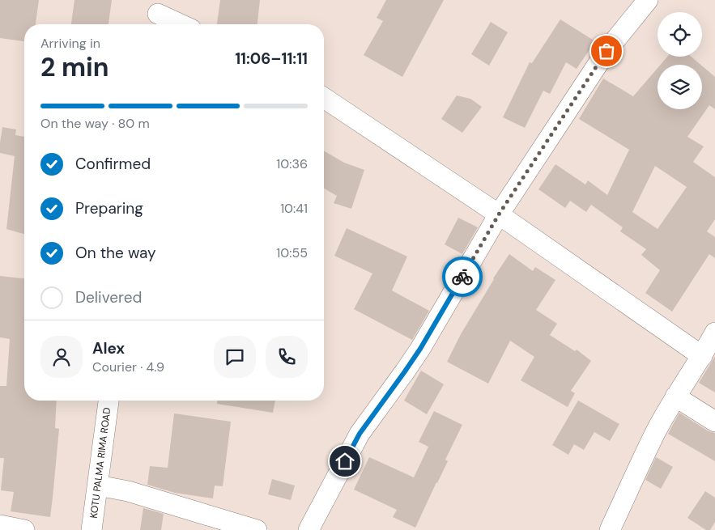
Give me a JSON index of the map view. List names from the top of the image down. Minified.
{"streets":{"street":["KOTU PALMA RIMA ROAD"]},"page":{"heading":["2 min","Arriving in","11:06–11:11"],"panel":["Alex","Courier · 4.9"],"bar":"On the way · 80 m","list":[["Confirmed","10:36"],["Preparing","10:41"],["On the way","10:55"],"Delivered"]}}
